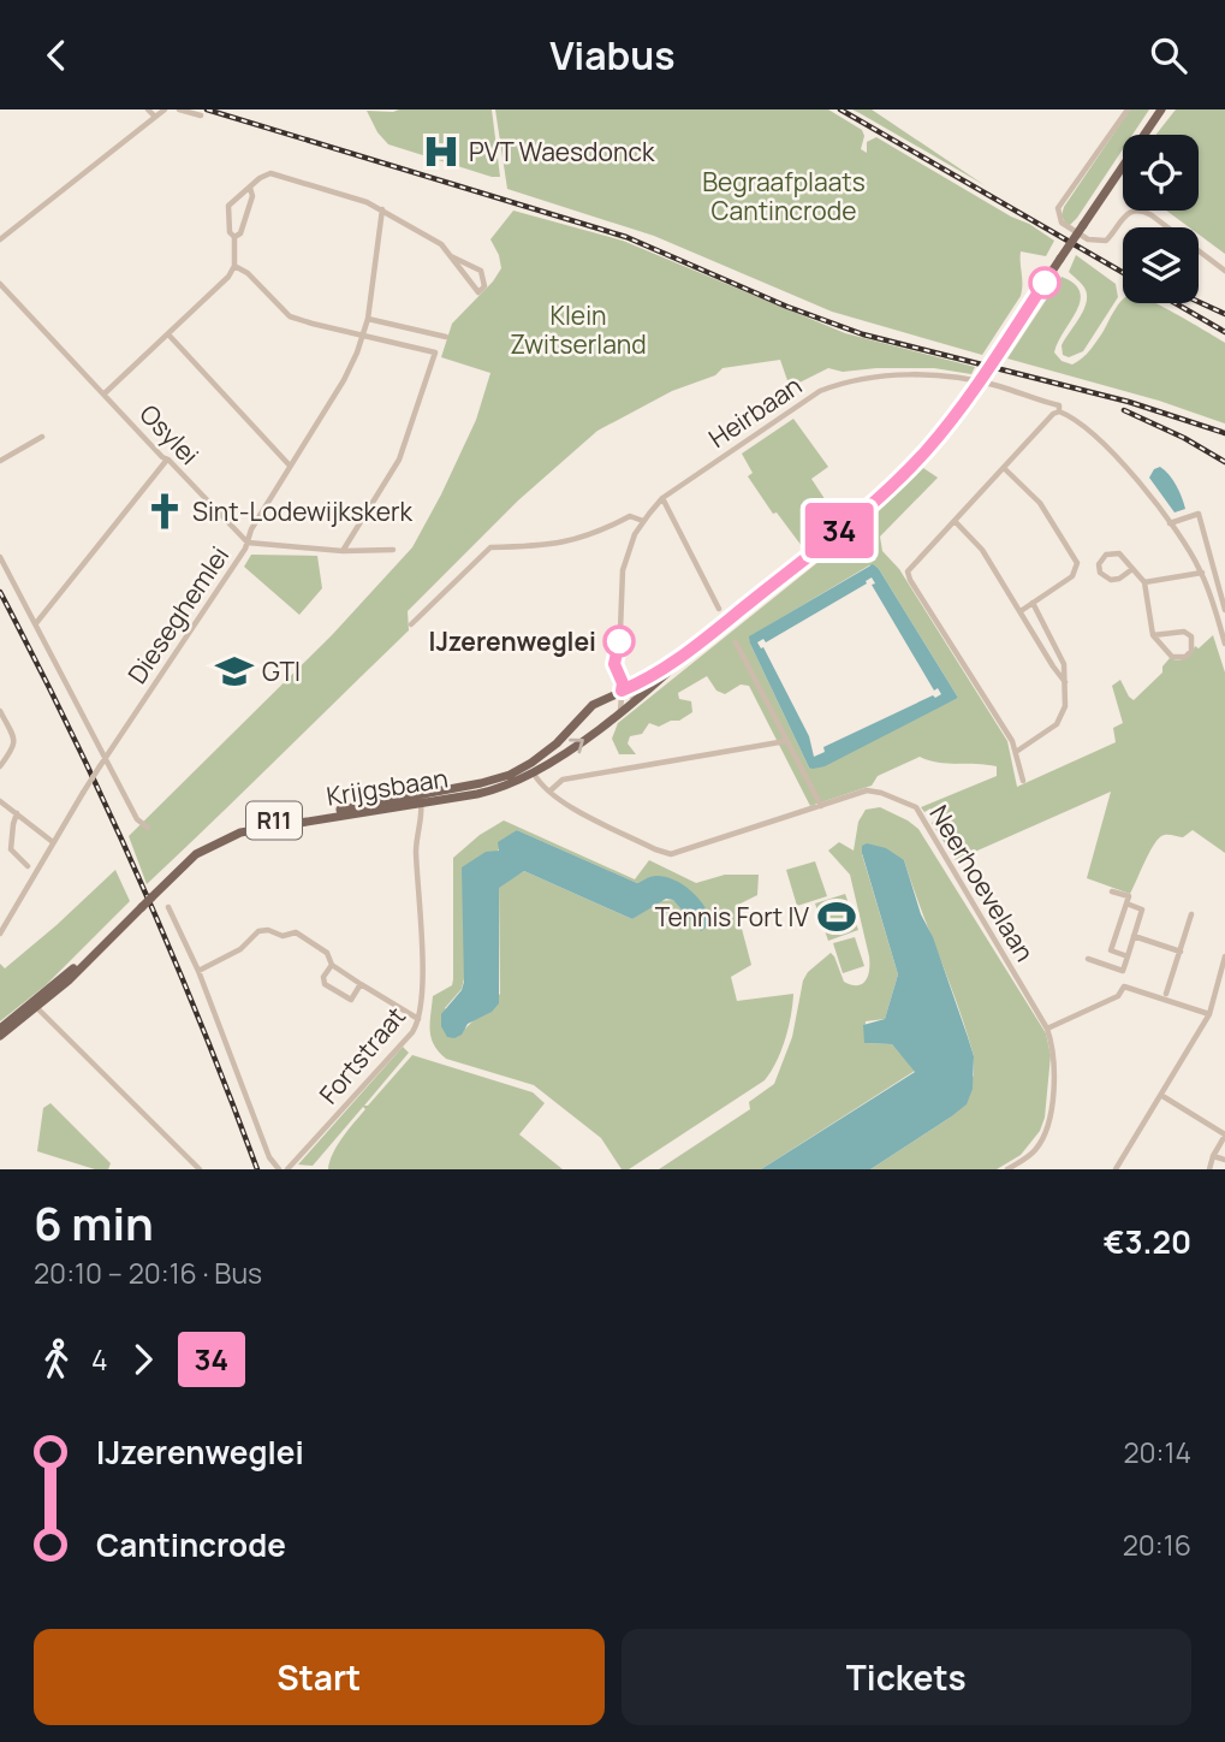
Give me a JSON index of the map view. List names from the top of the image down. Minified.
{"streets":{"main road":["Krijgsbaan","R11"],"street":["Heirbaan","Osylei","Dieseghemlei","Neerhoevelaan","Fortstraat"]},"crossings":[["Heirbaan","Krijgsbaan"],["Osylei","Dieseghemlei"],["Krijgsbaan","Neerhoevelaan"],["Krijgsbaan","Fortstraat"]],"parks":["Begraafplaats Cantincrode","Klein Zwitserland"],"places":{"hospital":["PVT Waesdonck"],"church":["Sint-Lodewijkskerk"],"other":["IJzerenweglei"],"school or university":["GTI"],"sports":["Tennis Fort IV"]},"lines":["bus line 34"],"page":{"header":"Viabus","on_map":"34","heading":["6 min","20:10 – 20:16 · Bus","€3.20"],"legs":["4","34"],"list":[{"name":"IJzerenweglei","value":"20:14"},{"name":"Cantincrode","value":"20:16"}],"buttons":["Start","Tickets"]}}
